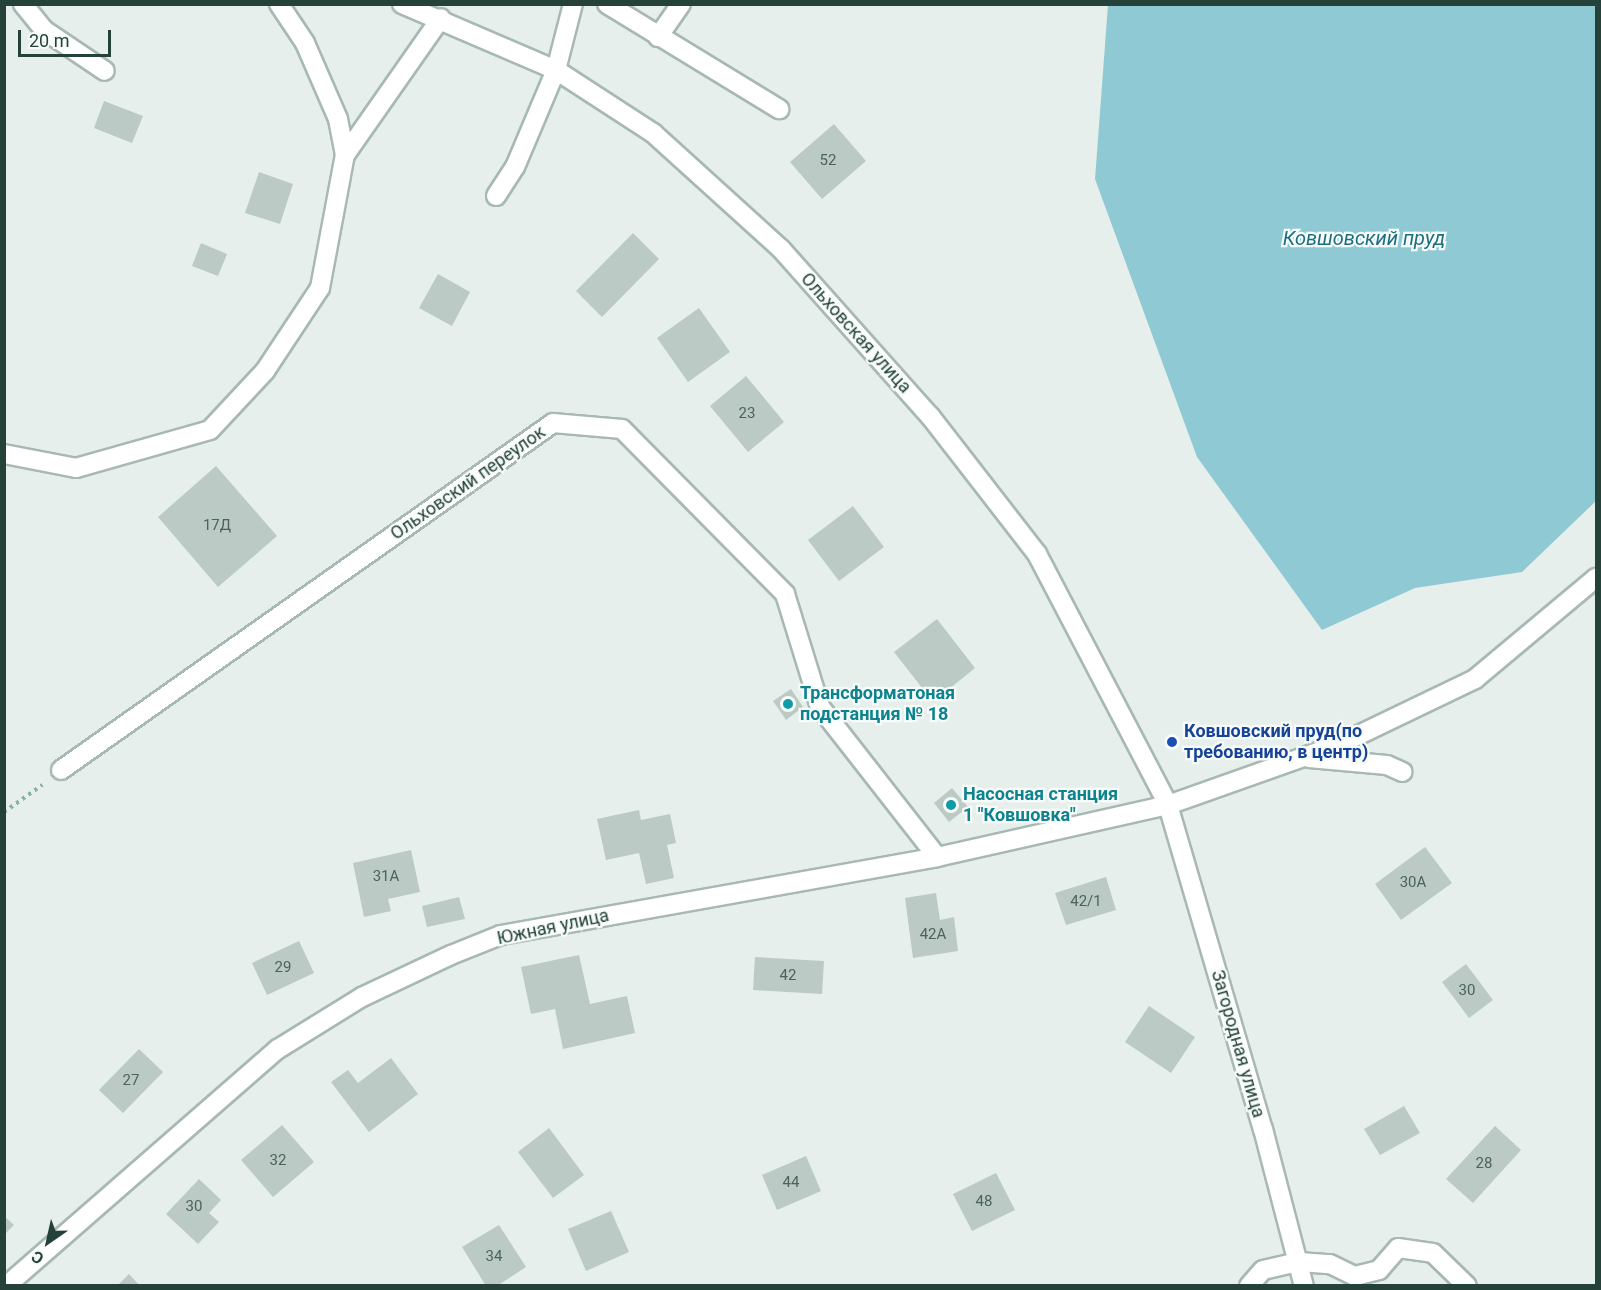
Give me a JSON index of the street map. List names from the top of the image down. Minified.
{"streets":{"street":["Ольховская улица","Ольховский переулок","Южная улица","Загородная улица"]},"crossings":[["Ольховская улица","Южная улица"],["Ольховская улица","Загородная улица"],["Ольховский переулок","Южная улица"],["Южная улица","Загородная улица"]],"water":["Ковшовский пруд"],"places":["Трансформатоная подстанция № 18","Ковшовский пруд(по требованию, в центр)","Насосная станция 1 \"Ковшовка\""],"house_numbers":["52","23","17Д","31А","30А","42/1","42А","29","42","30","27","32","28","44","48","30","34"],"scale_bar":"20 m","north":"bottom left"}
